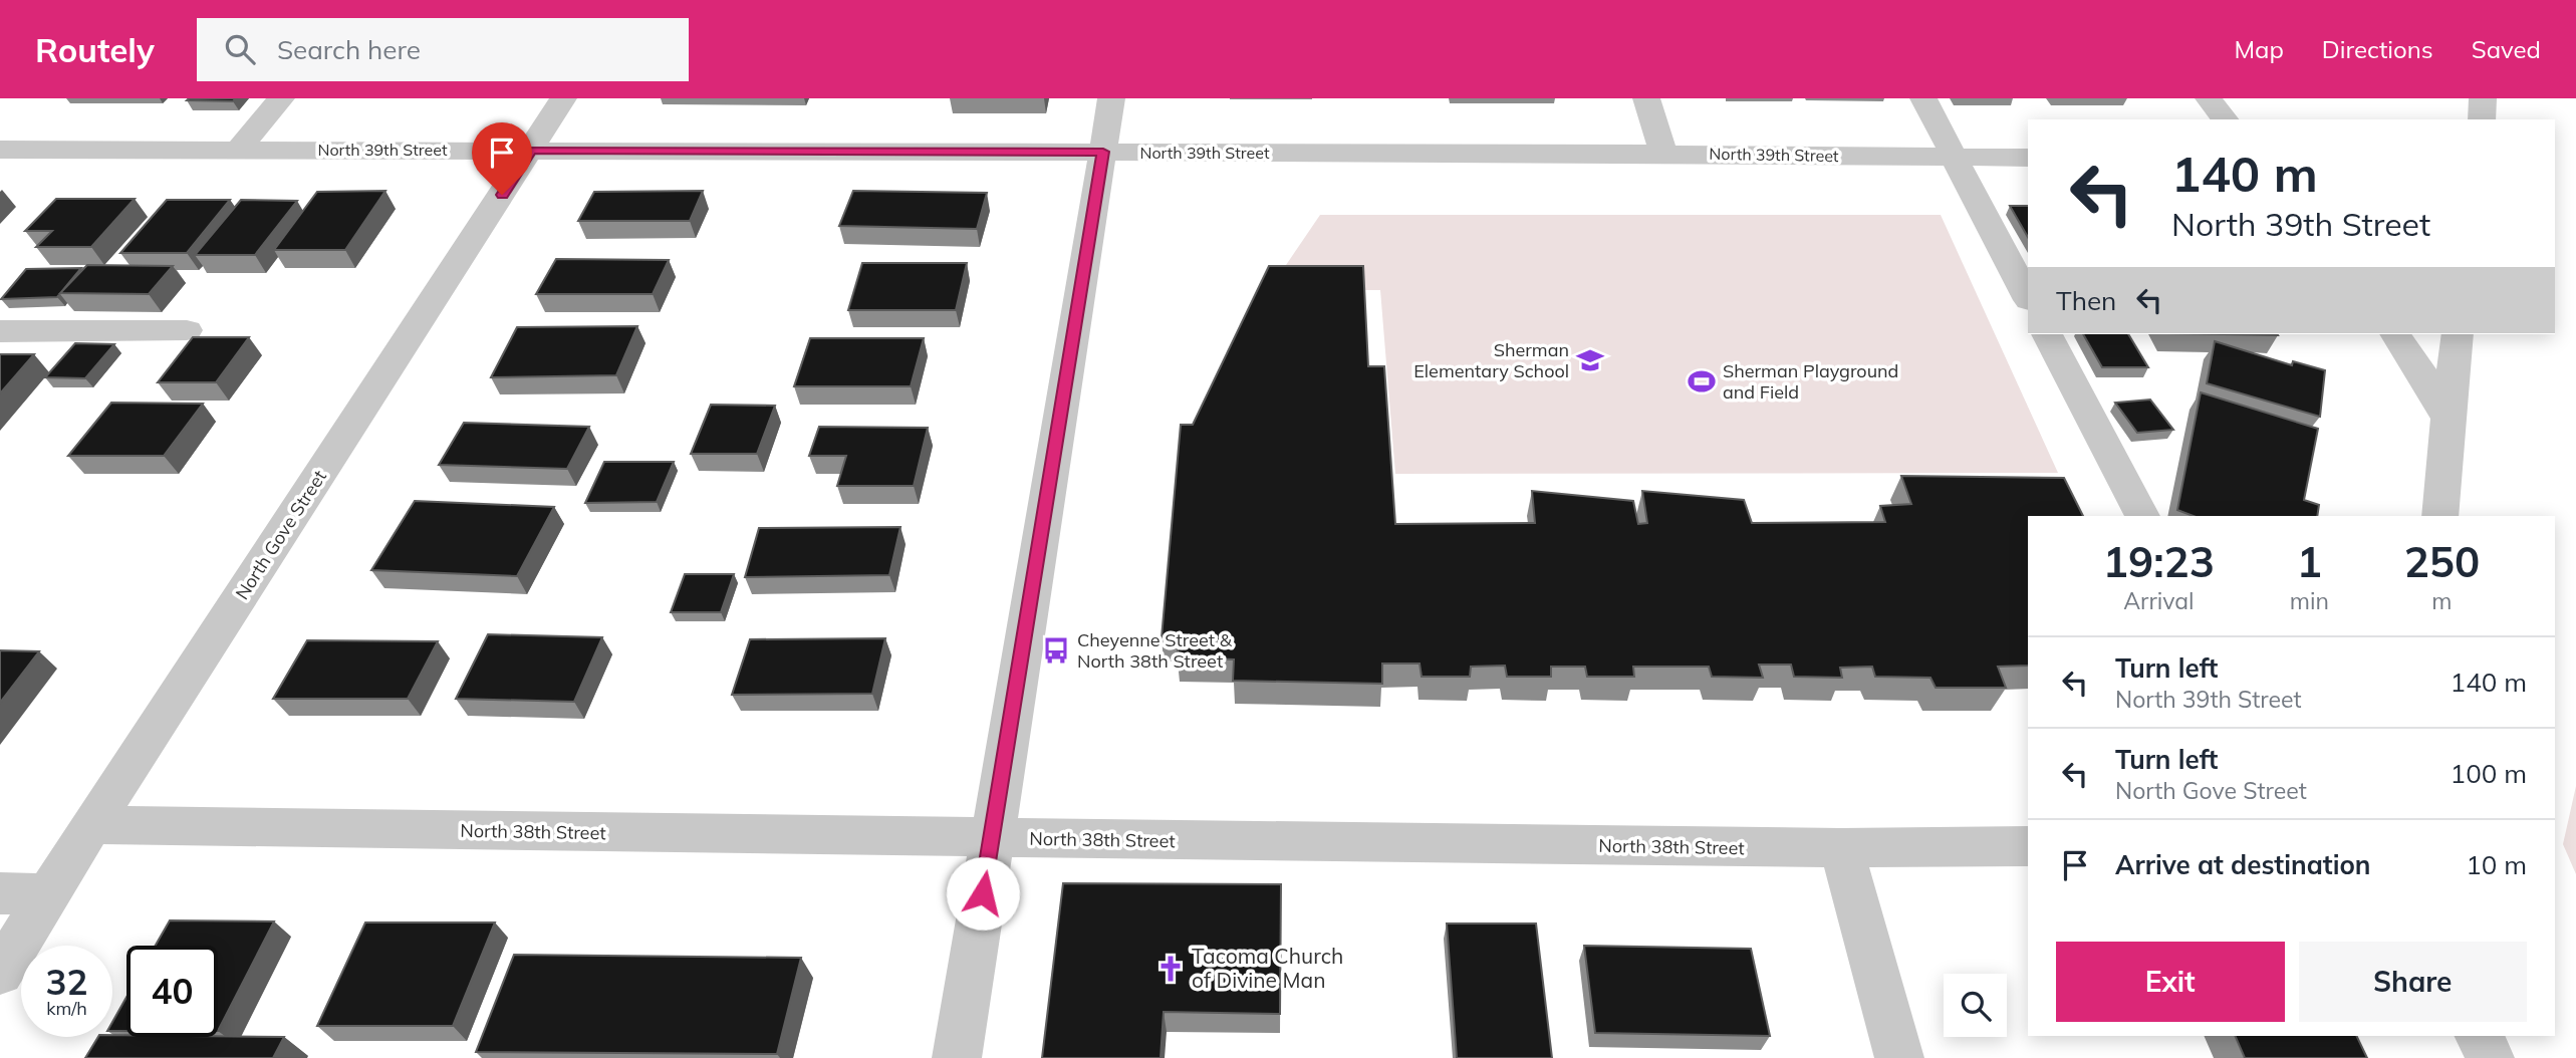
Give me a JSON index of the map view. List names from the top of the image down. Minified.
{"streets":{"street":["North 39th Street","North Gove Street","North 38th Street"]},"crossings":[["North 39th Street","North Gove Street"],["North Gove Street","North 38th Street"]],"places":{"school or university":["Sherman Elementary School"],"sports":["Sherman Playground and Field"],"bus stop":["Cheyenne Street & North 38th Street"],"church":["Tacoma Church of Divine Man"]},"page":{"header":"Routely","search":"Search here","nav":["Map","Directions","Saved"],"turn":["140 m","North 39th Street"],"then":"Then","eta":["19:23","Arrival","1","min","250","m"],"list":[{"name":"Turn left","note":"North 39th Street","value":"140 m"},{"name":"Turn left","note":"North Gove Street","value":"100 m"},{"name":"Arrive at destination","value":"10 m"}],"buttons":["Exit","Share"],"speed":"32 km/h","limit":"40"}}
